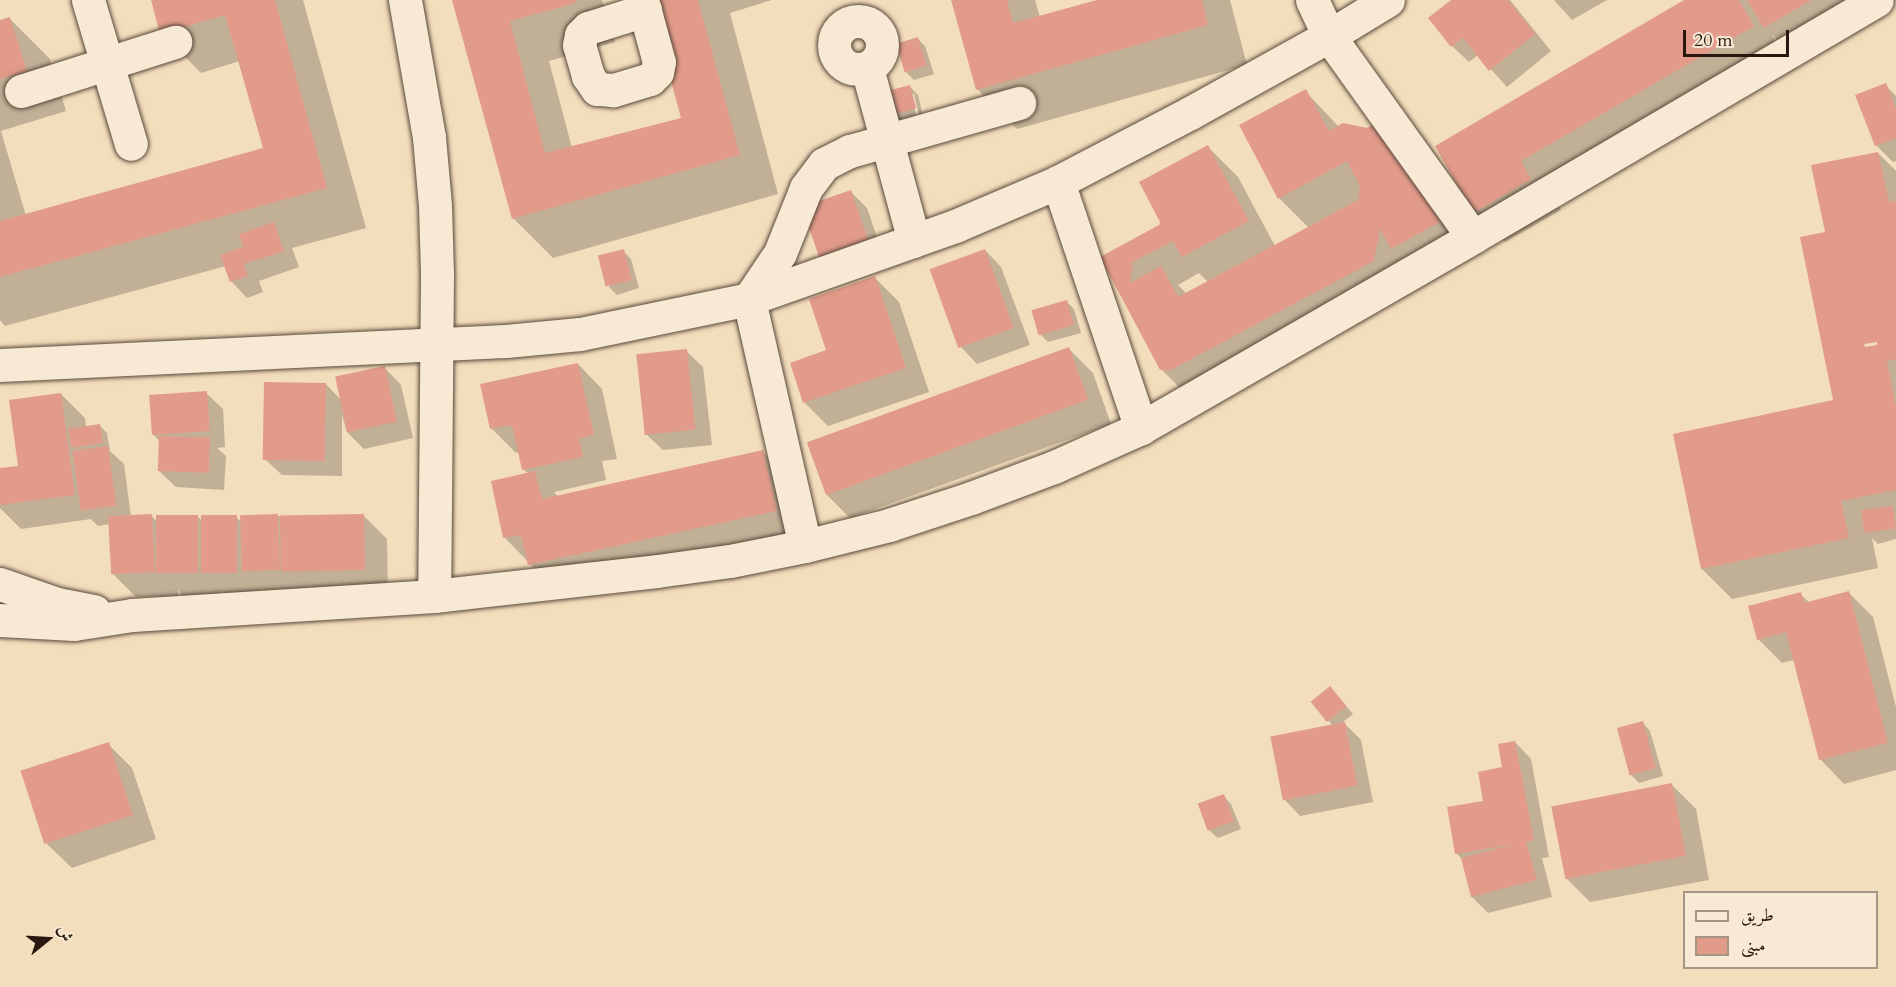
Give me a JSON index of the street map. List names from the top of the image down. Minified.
{"legend":["طريق","مبنى"],"scale_bar":"20 m","north":"right"}
